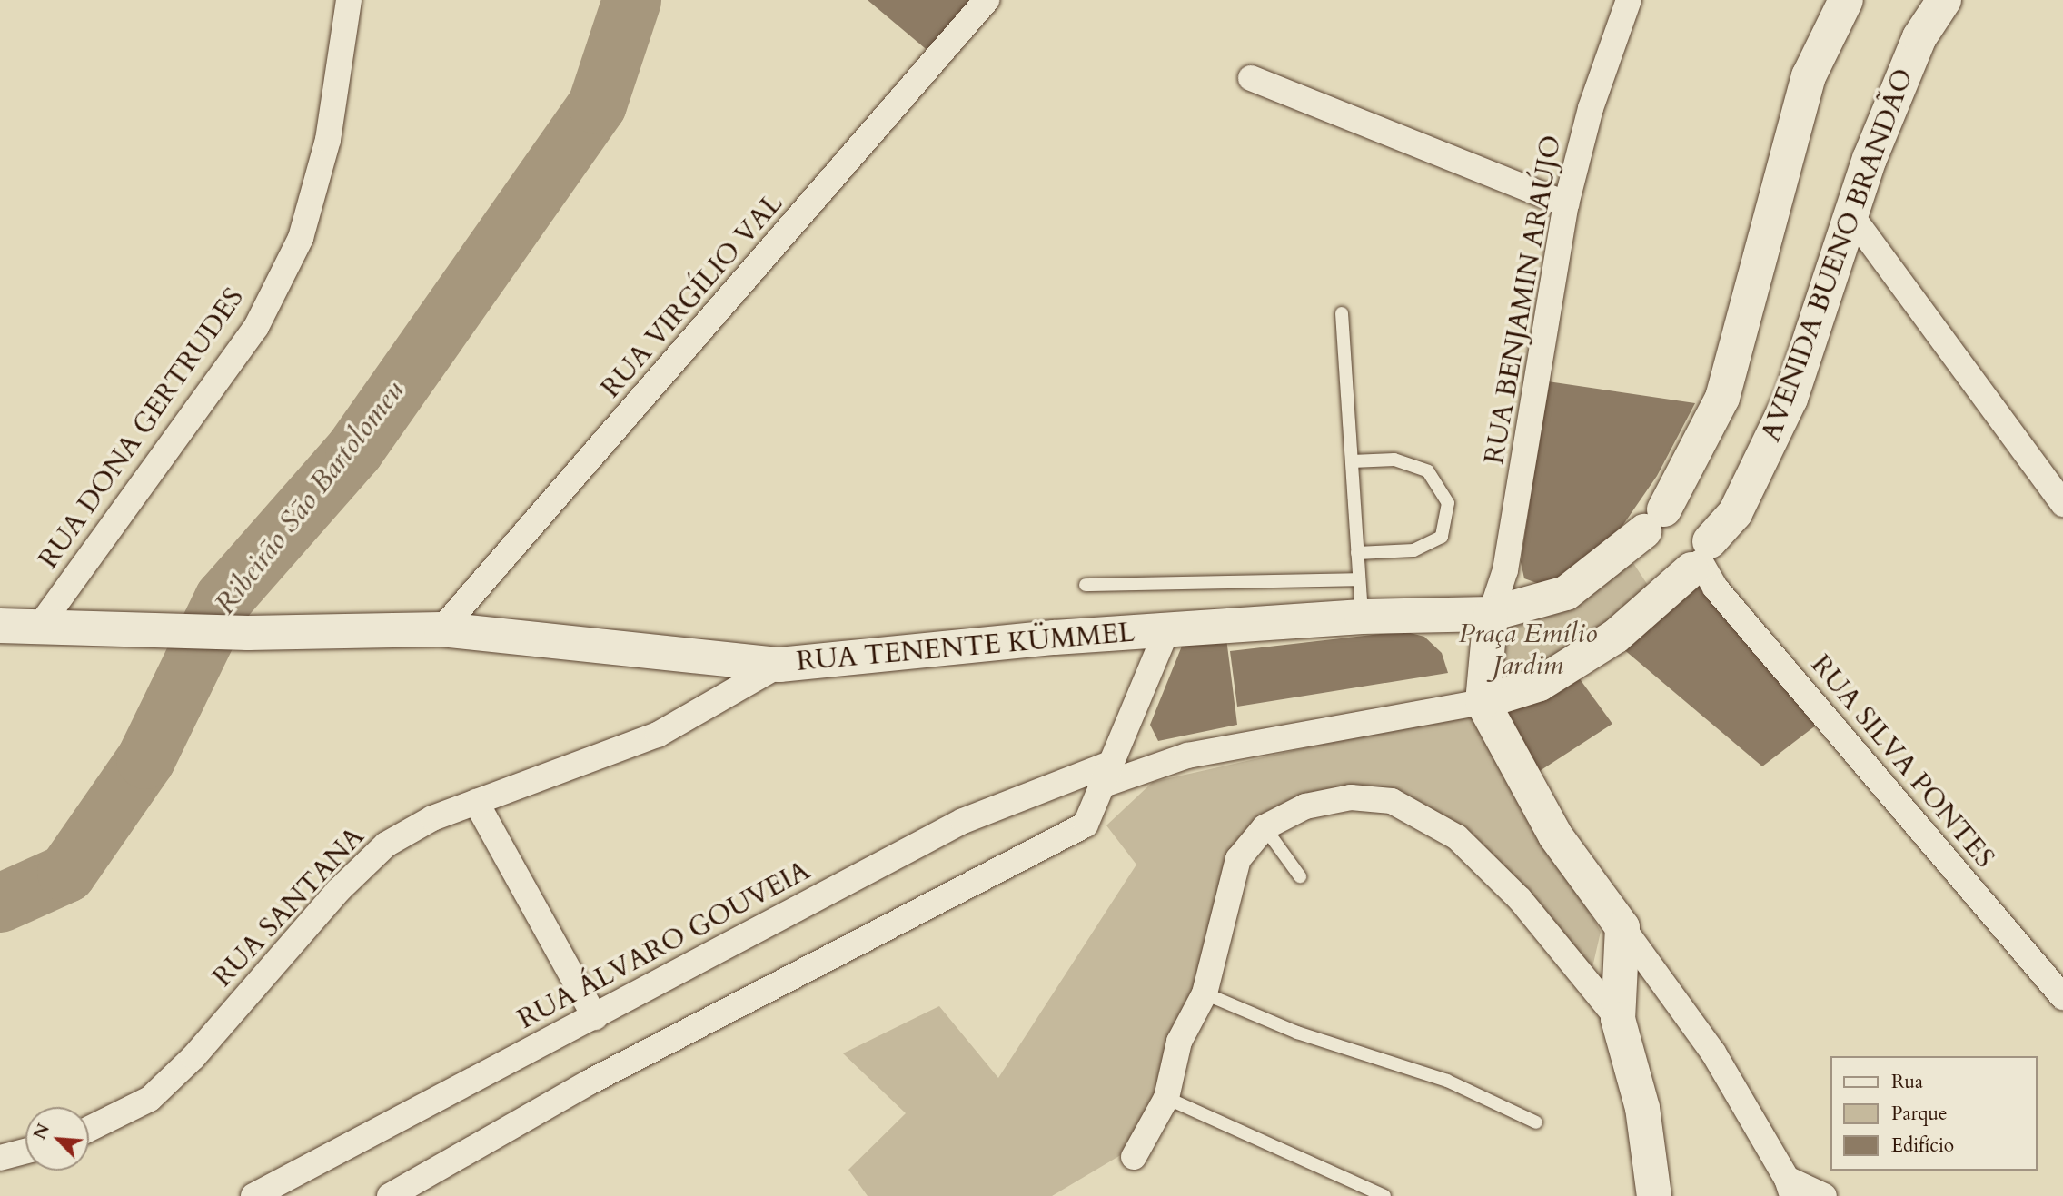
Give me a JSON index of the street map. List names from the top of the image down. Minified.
{"streets":{"street":["AVENIDA BUENO BRANDÃO","RUA VIRGÍLIO VAL","RUA BENJAMIN ARAÚJO","RUA DONA GERTRUDES","RUA TENENTE KÜMMEL","RUA SILVA PONTES","RUA SANTANA","RUA ÁLVARO GOUVEIA"]},"crossings":[["AVENIDA BUENO BRANDÃO","RUA TENENTE KÜMMEL"],["AVENIDA BUENO BRANDÃO","RUA SILVA PONTES"],["AVENIDA BUENO BRANDÃO","RUA ÁLVARO GOUVEIA"],["RUA VIRGÍLIO VAL","RUA TENENTE KÜMMEL"],["RUA BENJAMIN ARAÚJO","RUA TENENTE KÜMMEL"],["RUA DONA GERTRUDES","RUA TENENTE KÜMMEL"],["RUA TENENTE KÜMMEL","RUA SILVA PONTES"],["RUA TENENTE KÜMMEL","RUA SANTANA"]],"water":["Ribeirão São Bartolomeu"],"parks":["Praça Emílio Jardim"],"legend":["Rua","Parque","Edifício"],"north":"top left"}
